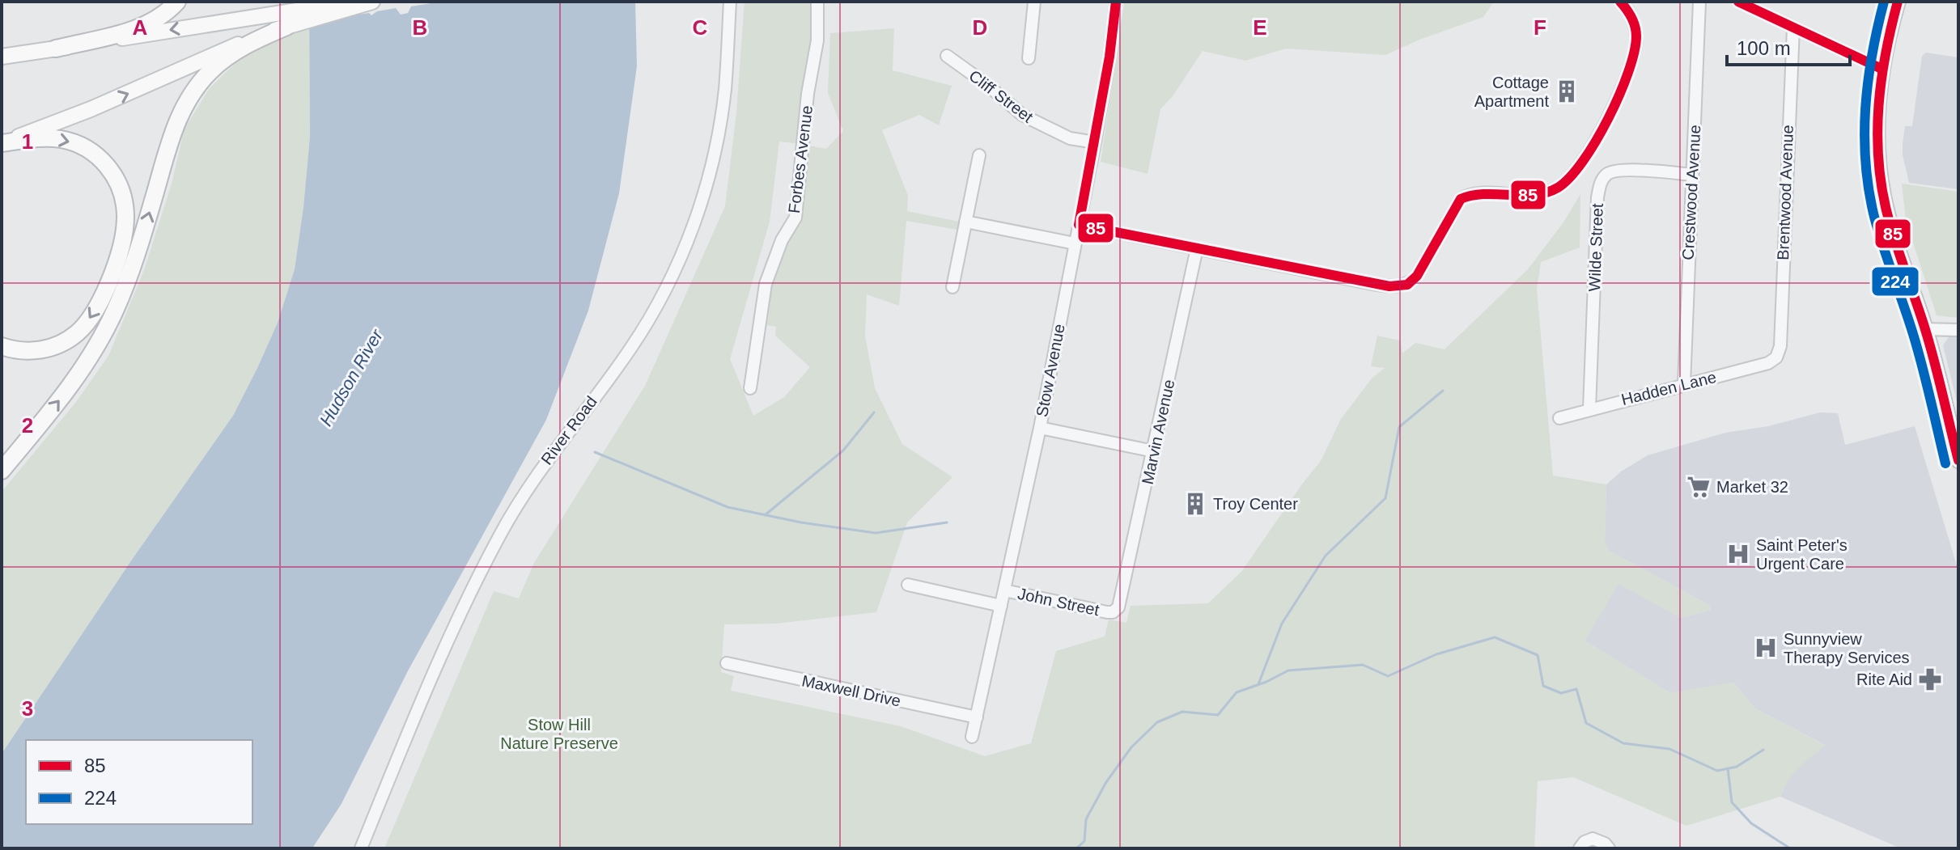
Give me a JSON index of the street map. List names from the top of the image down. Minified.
{"streets":{"street":["Cliff Street","Forbes Avenue","Crestwood Avenue","Brentwood Avenue","Wilde Street","Stow Avenue","Hadden Lane","River Road","Marvin Avenue","John Street","Maxwell Drive"]},"crossings":[["Cliff Street","Stow Avenue"],["Crestwood Avenue","Wilde Street"],["Crestwood Avenue","Hadden Lane"],["Brentwood Avenue","Hadden Lane"],["Wilde Street","Hadden Lane"],["Stow Avenue","John Street"],["Stow Avenue","Maxwell Drive"],["Marvin Avenue","John Street"]],"water":["Hudson River"],"parks":["Stow Hill Nature Preserve"],"places":{"building":["Cottage Apartment","Troy Center"],"supermarket":["Market 32"],"hospital":["Saint Peter's Urgent Care","Sunnyview Therapy Services"],"pharmacy":["Rite Aid"]},"lines":["transit line 85","transit line 224"],"legend":["85","224"],"scale_bar":"100 m","grid":{"columns":["A","B","C","D","E","F"],"rows":["1","2","3"]}}
